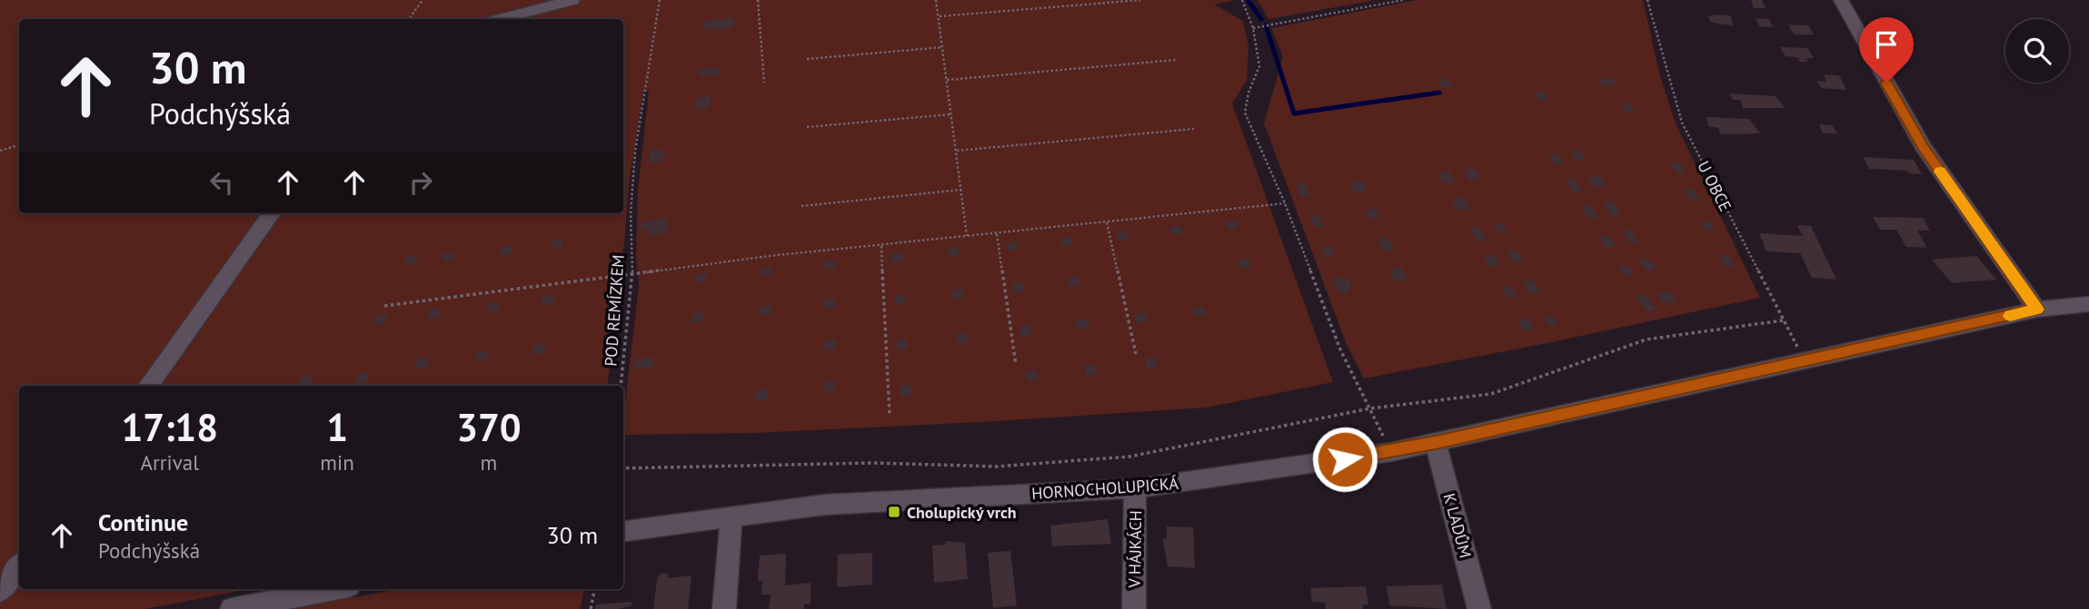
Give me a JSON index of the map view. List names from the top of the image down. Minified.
{"streets":{"street":["HORNOCHOLUPICKÁ","K LADŮM","V HÁJKÁCH"],"path":["U OBCE","POD REMÍZKEM"]},"crossings":[["U OBCE","HORNOCHOLUPICKÁ"],["HORNOCHOLUPICKÁ","K LADŮM"],["HORNOCHOLUPICKÁ","V HÁJKÁCH"]],"places":{"transit":["Cholupický vrch"]},"page":{"turn":["30 m","Podchýšská"],"eta":["17:18","Arrival","1","min","370","m"],"list":[{"name":"Continue","note":"Podchýšská","value":"30 m"}]}}
